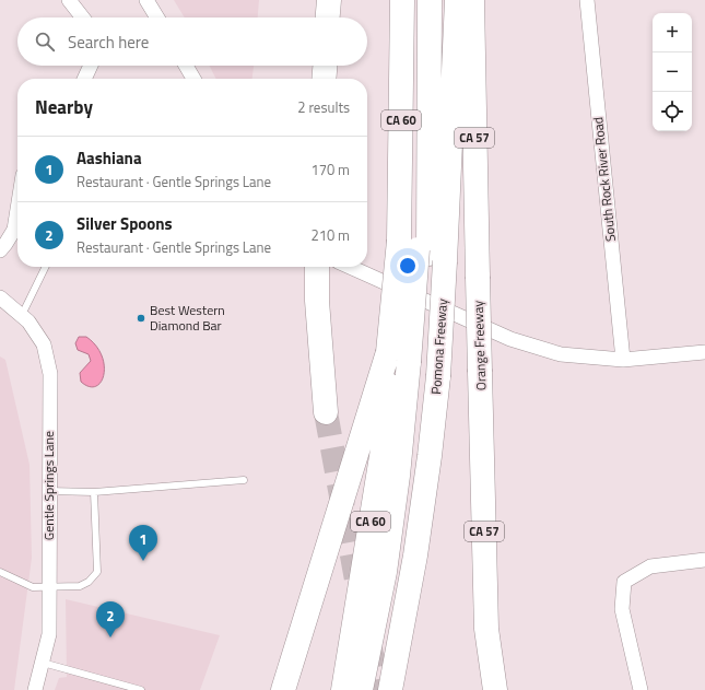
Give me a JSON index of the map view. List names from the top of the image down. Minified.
{"streets":{"highway":["CA 60","CA 57","Orange Freeway","Pomona Freeway"],"street":["South Rock River Road","Gentle Springs Lane"]},"places":["Best Western Diamond Bar"],"page":{"map_buttons":["+","−"],"search":"Search here","heading":["Nearby","2 results"],"list":[{"mark":"1","name":"Aashiana","note":"Restaurant · Gentle Springs Lane","value":"170 m"},{"mark":"2","name":"Silver Spoons","note":"Restaurant · Gentle Springs Lane","value":"210 m"}],"pins":["1","2"]}}
